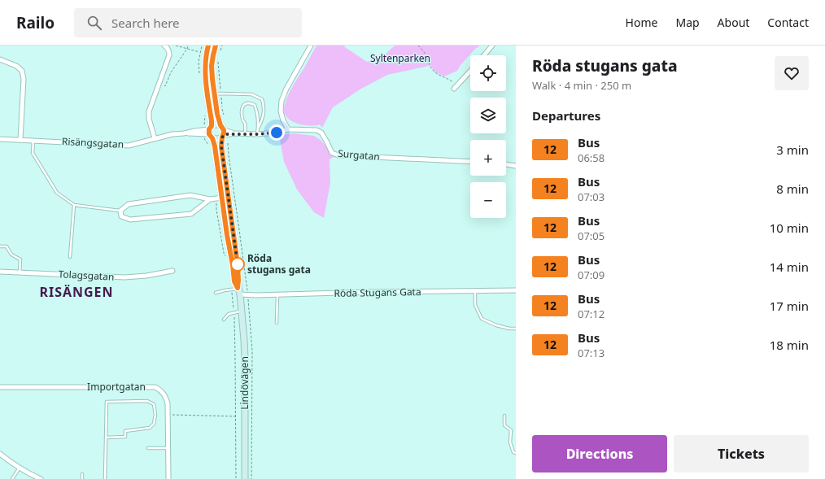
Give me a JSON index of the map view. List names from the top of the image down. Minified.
{"streets":{"main road":["Lindövägen"],"street":["Risängsgatan","Surgatan","Tolagsgatan","Röda Stugans Gata","Importgatan"]},"crossings":[["Risängsgatan","Lindövägen"],["Surgatan","Lindövägen"],["Röda Stugans Gata","Lindövägen"]],"districts":["RISÄNGEN"],"parks":["Syltenparken"],"places":["Röda stugans gata"],"lines":["bus line 12"],"page":{"header":"Railo","search":"Search here","nav":["Home","Map","About","Contact"],"heading":[["Röda stugans gata","Walk · 4 min · 250 m"],"Departures"],"map_buttons":["+","−"],"list":[{"mark":"12","name":"Bus","note":"06:58","value":"3 min"},{"mark":"12","name":"Bus","note":"07:03","value":"8 min"},{"mark":"12","name":"Bus","note":"07:05","value":"10 min"},{"mark":"12","name":"Bus","note":"07:09","value":"14 min"},{"mark":"12","name":"Bus","note":"07:12","value":"17 min"},{"mark":"12","name":"Bus","note":"07:13","value":"18 min"}],"buttons":["Directions","Tickets"]}}
